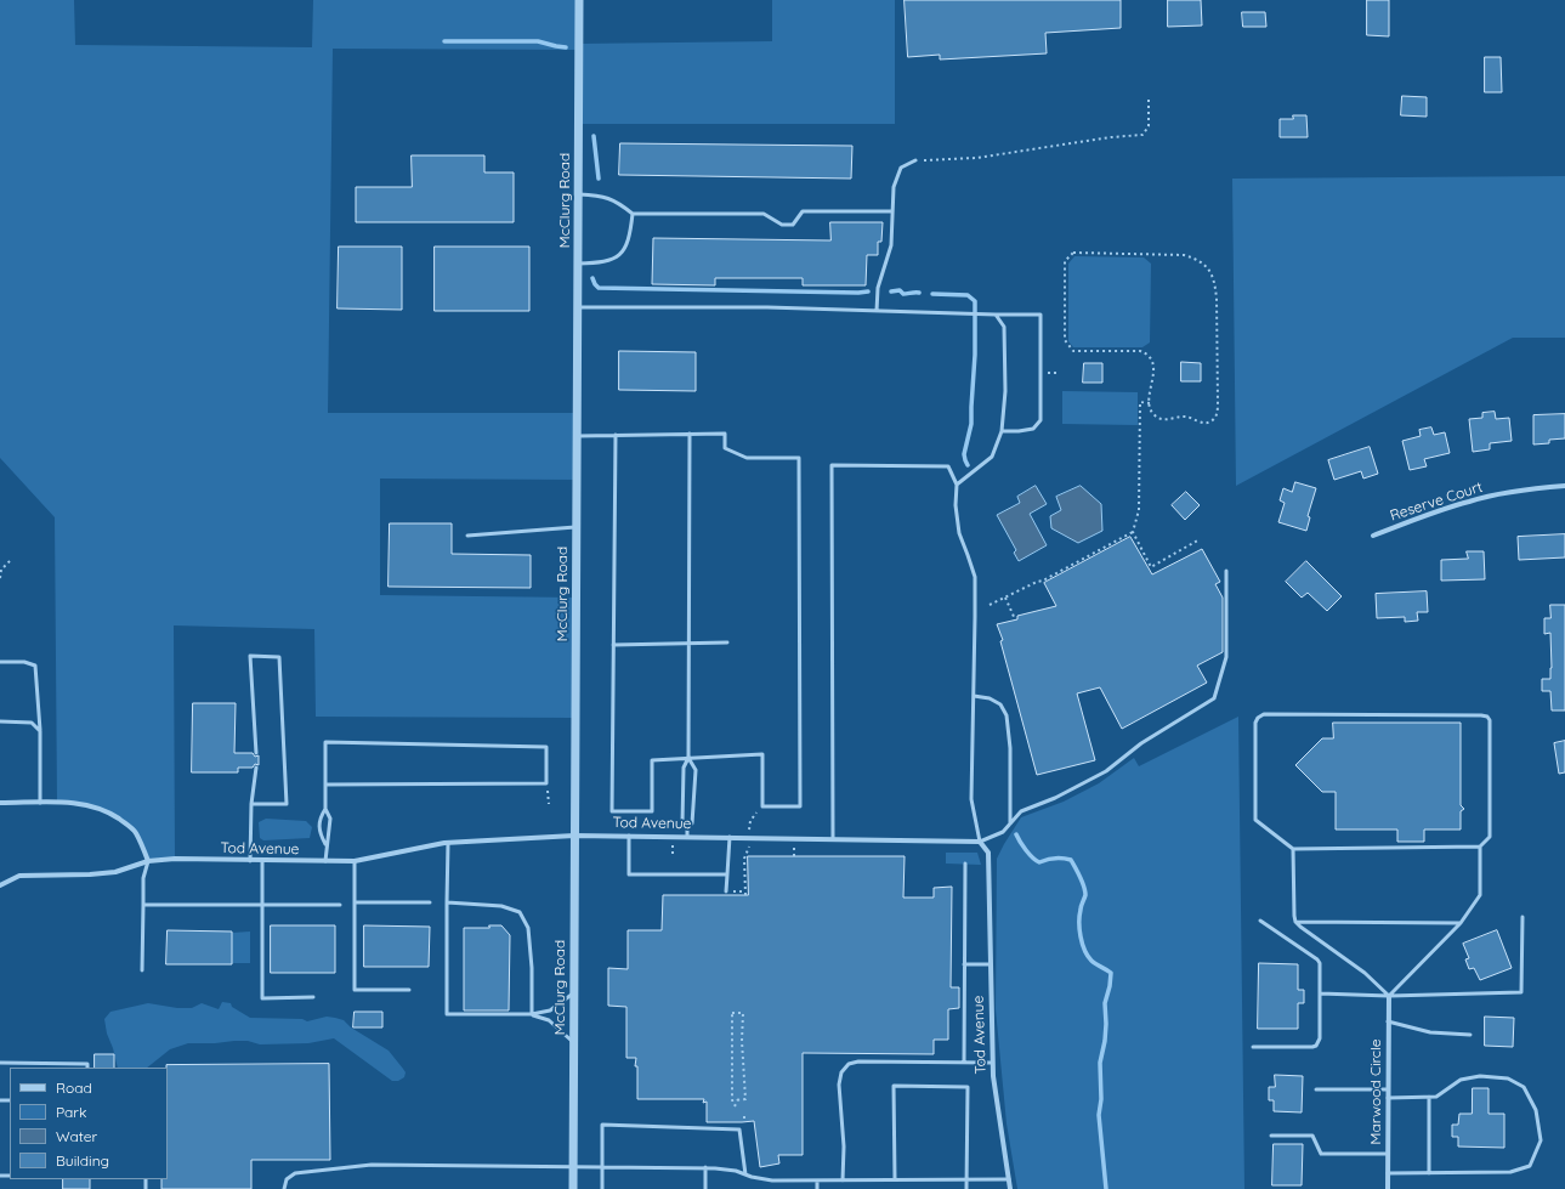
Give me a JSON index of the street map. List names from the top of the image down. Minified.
{"streets":{"street":["McClurg Road","Reserve Court","Tod Avenue","Marwood Circle"]},"crossings":[["McClurg Road","Tod Avenue"]],"legend":["Road","Park","Water","Building"]}
